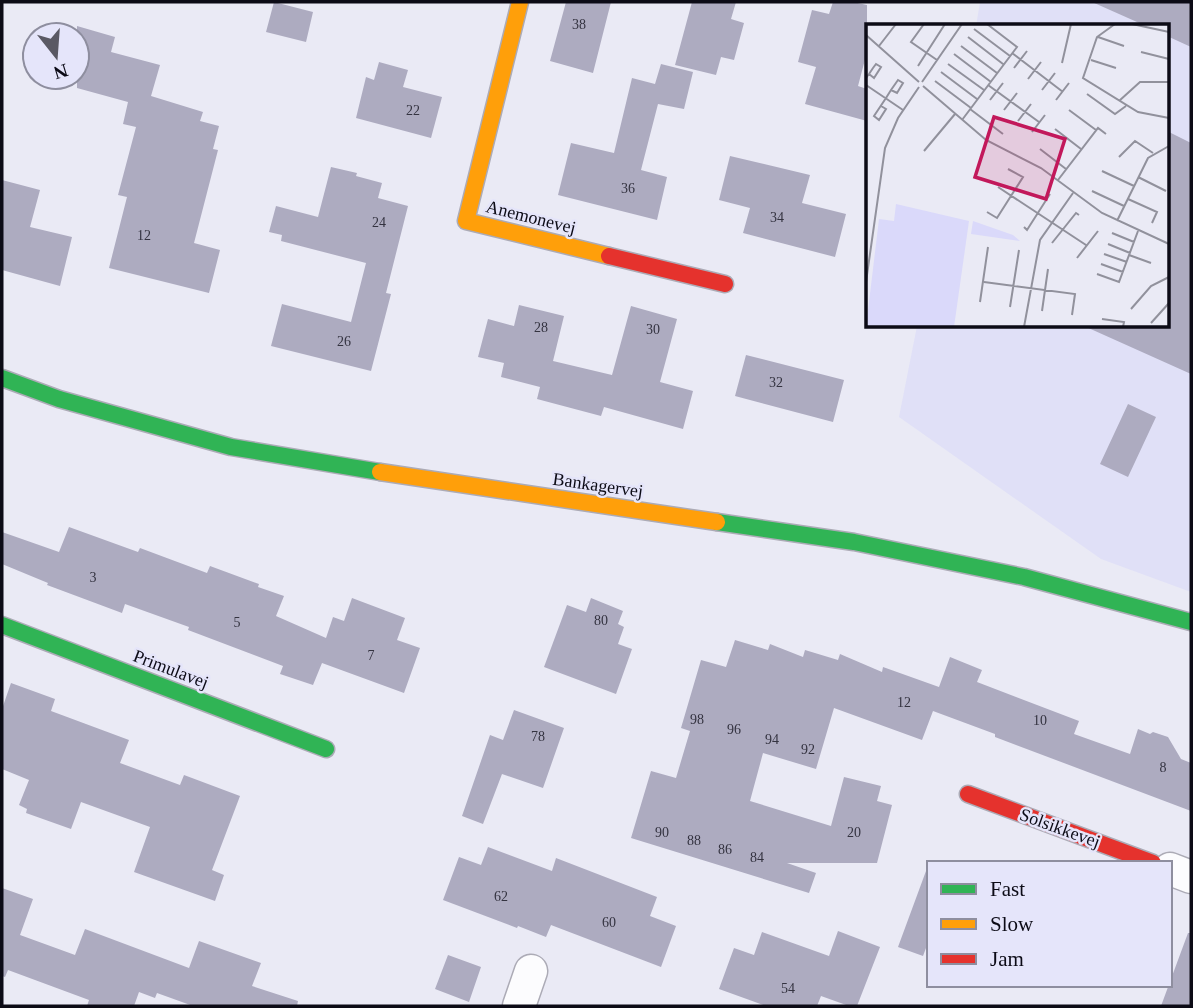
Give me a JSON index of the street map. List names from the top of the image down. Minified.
{"streets":{"street":["Anemonevej","Bankagervej","Primulavej","Solsikkevej"]},"house_numbers":["38","22","36","34","24","12","28","30","26","32","3","80","5","7","12","98","10","96","78","94","92","8","90","20","88","86","84","62","60","54"],"legend":["Fast","Slow","Jam"],"north":"bottom"}
